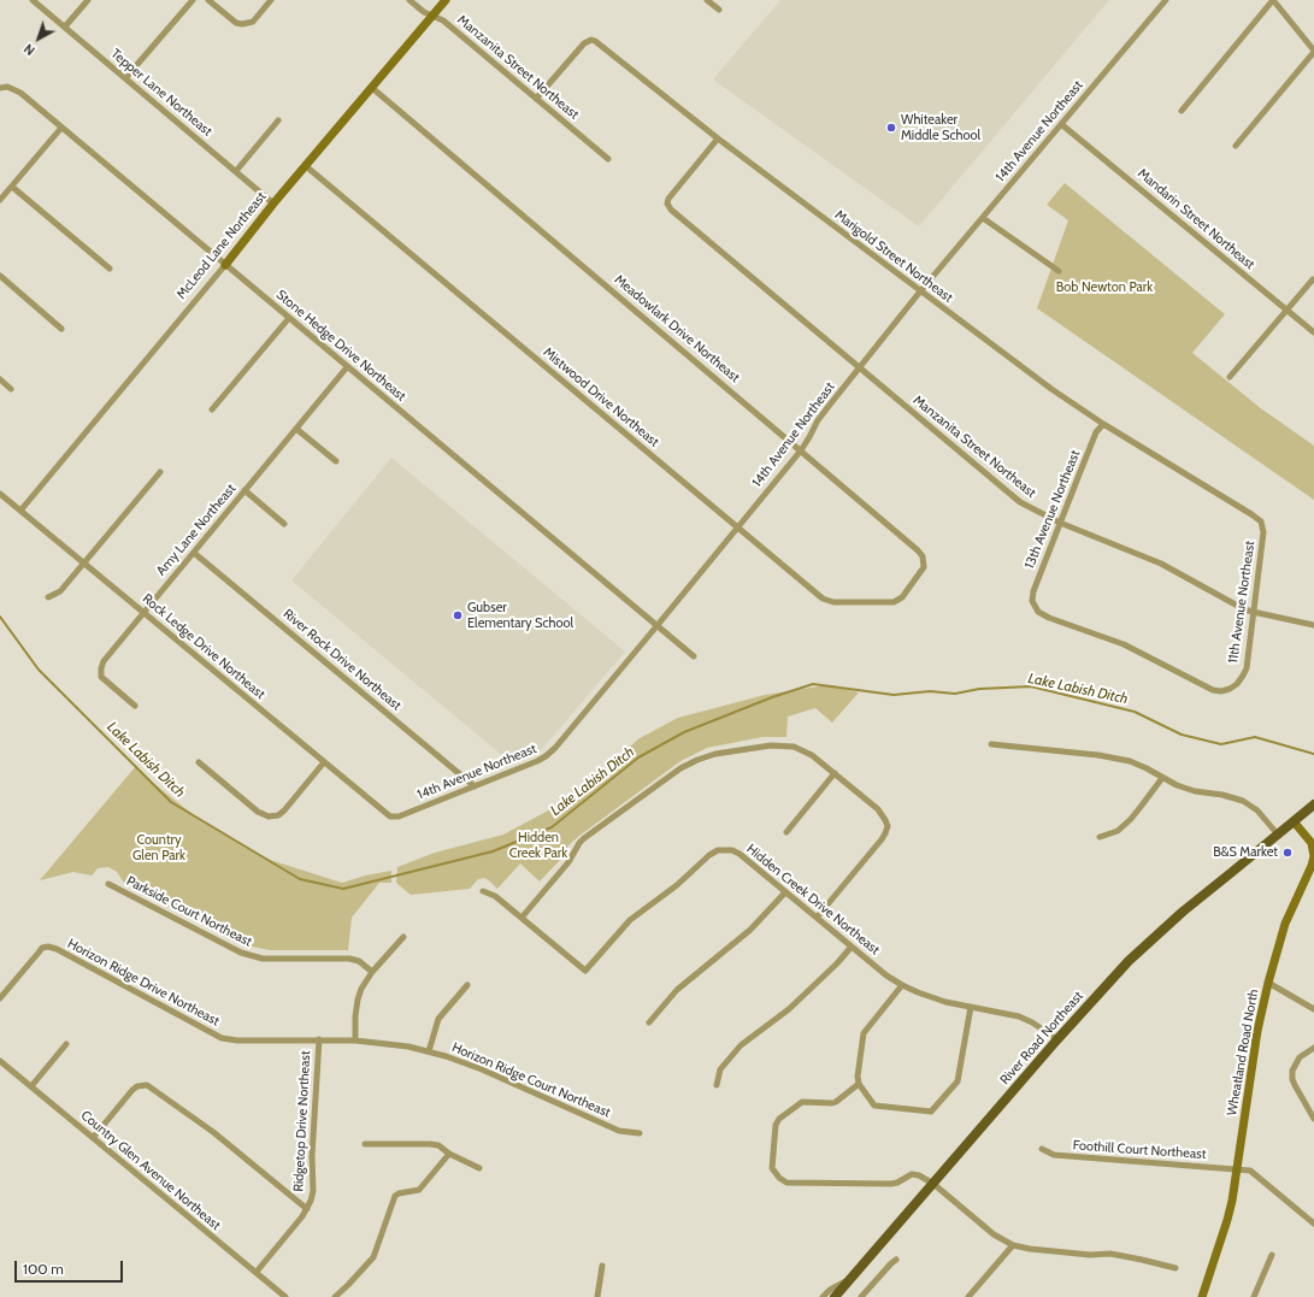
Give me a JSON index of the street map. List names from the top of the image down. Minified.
{"streets":{"main road":["McLeod Lane Northeast","River Road Northeast","Wheatland Road North"],"street":["Manzanita Street Northeast","Tepper Lane Northeast","14th Avenue Northeast","Mandarin Street Northeast","Marigold Street Northeast","Meadowlark Drive Northeast","Stone Hedge Drive Northeast","Mistwood Drive Northeast","13th Avenue Northeast","Amy Lane Northeast","11th Avenue Northeast","Rock Ledge Drive Northeast","River Rock Drive Northeast","Hidden Creek Drive Northeast","Parkside Court Northeast","Horizon Ridge Drive Northeast","Horizon Ridge Court Northeast","Ridgetop Drive Northeast","Foothill Court Northeast","Country Glen Avenue Northeast"]},"crossings":[["Manzanita Street Northeast","14th Avenue Northeast"],["Manzanita Street Northeast","McLeod Lane Northeast"],["Manzanita Street Northeast","Marigold Street Northeast"],["Manzanita Street Northeast","13th Avenue Northeast"],["Manzanita Street Northeast","11th Avenue Northeast"],["Tepper Lane Northeast","McLeod Lane Northeast"],["14th Avenue Northeast","Mandarin Street Northeast"],["14th Avenue Northeast","Marigold Street Northeast"],["14th Avenue Northeast","Meadowlark Drive Northeast"],["14th Avenue Northeast","Stone Hedge Drive Northeast"],["14th Avenue Northeast","Mistwood Drive Northeast"],["14th Avenue Northeast","Rock Ledge Drive Northeast"],["14th Avenue Northeast","River Rock Drive Northeast"],["McLeod Lane Northeast","Meadowlark Drive Northeast"],["McLeod Lane Northeast","Stone Hedge Drive Northeast"],["McLeod Lane Northeast","Mistwood Drive Northeast"],["McLeod Lane Northeast","Rock Ledge Drive Northeast"],["Marigold Street Northeast","13th Avenue Northeast"],["Marigold Street Northeast","11th Avenue Northeast"],["Meadowlark Drive Northeast","Mistwood Drive Northeast"],["Stone Hedge Drive Northeast","Amy Lane Northeast"],["13th Avenue Northeast","11th Avenue Northeast"],["Amy Lane Northeast","Rock Ledge Drive Northeast"],["Amy Lane Northeast","River Rock Drive Northeast"],["Hidden Creek Drive Northeast","River Road Northeast"],["Horizon Ridge Drive Northeast","Horizon Ridge Court Northeast"],["Horizon Ridge Drive Northeast","Ridgetop Drive Northeast"],["River Road Northeast","Wheatland Road North"],["Wheatland Road North","Foothill Court Northeast"],["Ridgetop Drive Northeast","Country Glen Avenue Northeast"]],"water":["Lake Labish Ditch"],"parks":["Bob Newton Park","Hidden Creek Park","Country Glen Park"],"places":["Whiteaker Middle School","Gubser Elementary School","B&S Market"],"scale_bar":"100 m","north":"bottom left"}
